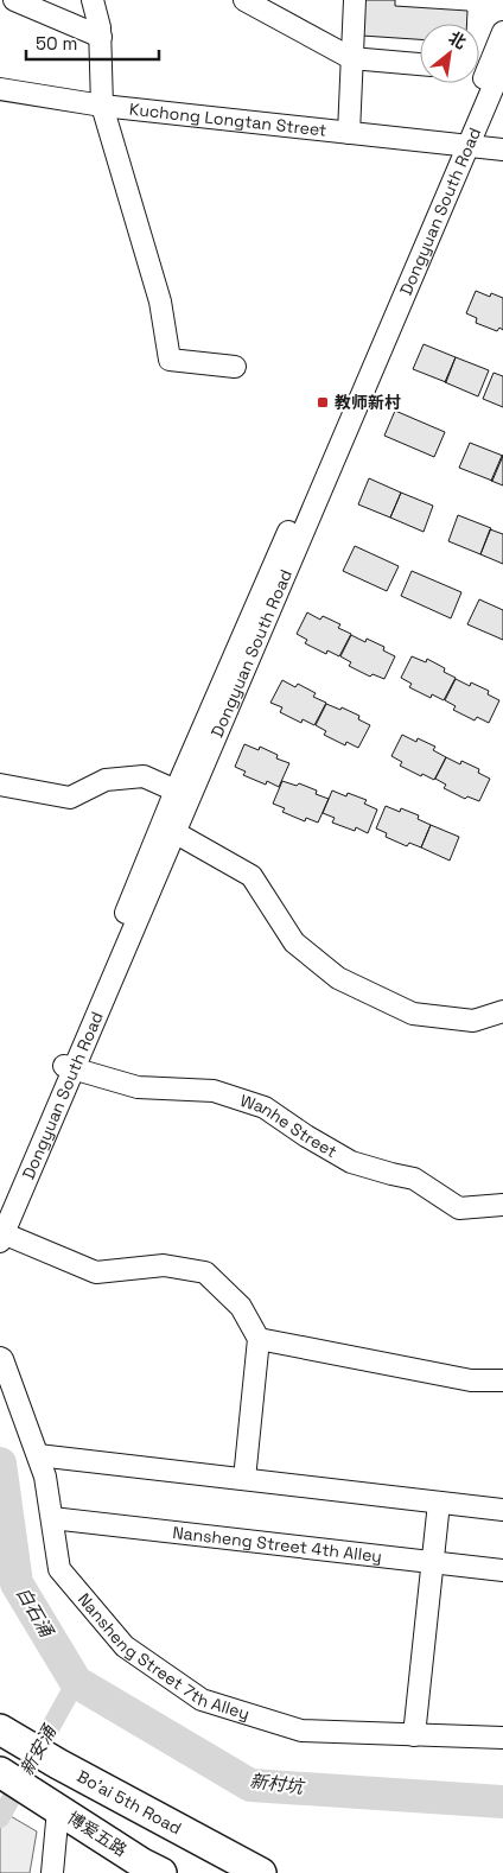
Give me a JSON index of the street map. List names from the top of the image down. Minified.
{"streets":{"highway":["Bo'ai 5th Road","博爱五路"],"street":["Kuchong Longtan Street","Dongyuan South Road","Wanhe Street","Nansheng Street 4th Alley","Nansheng Street 7th Alley"]},"crossings":[["Kuchong Longtan Street","Dongyuan South Road"],["Dongyuan South Road","Wanhe Street"],["Nansheng Street 4th Alley","Nansheng Street 7th Alley"]],"water":["白石涌","新安涌","新村坑"],"places":{"transit":["教师新村"]},"scale_bar":"50 m","north":"top right"}
